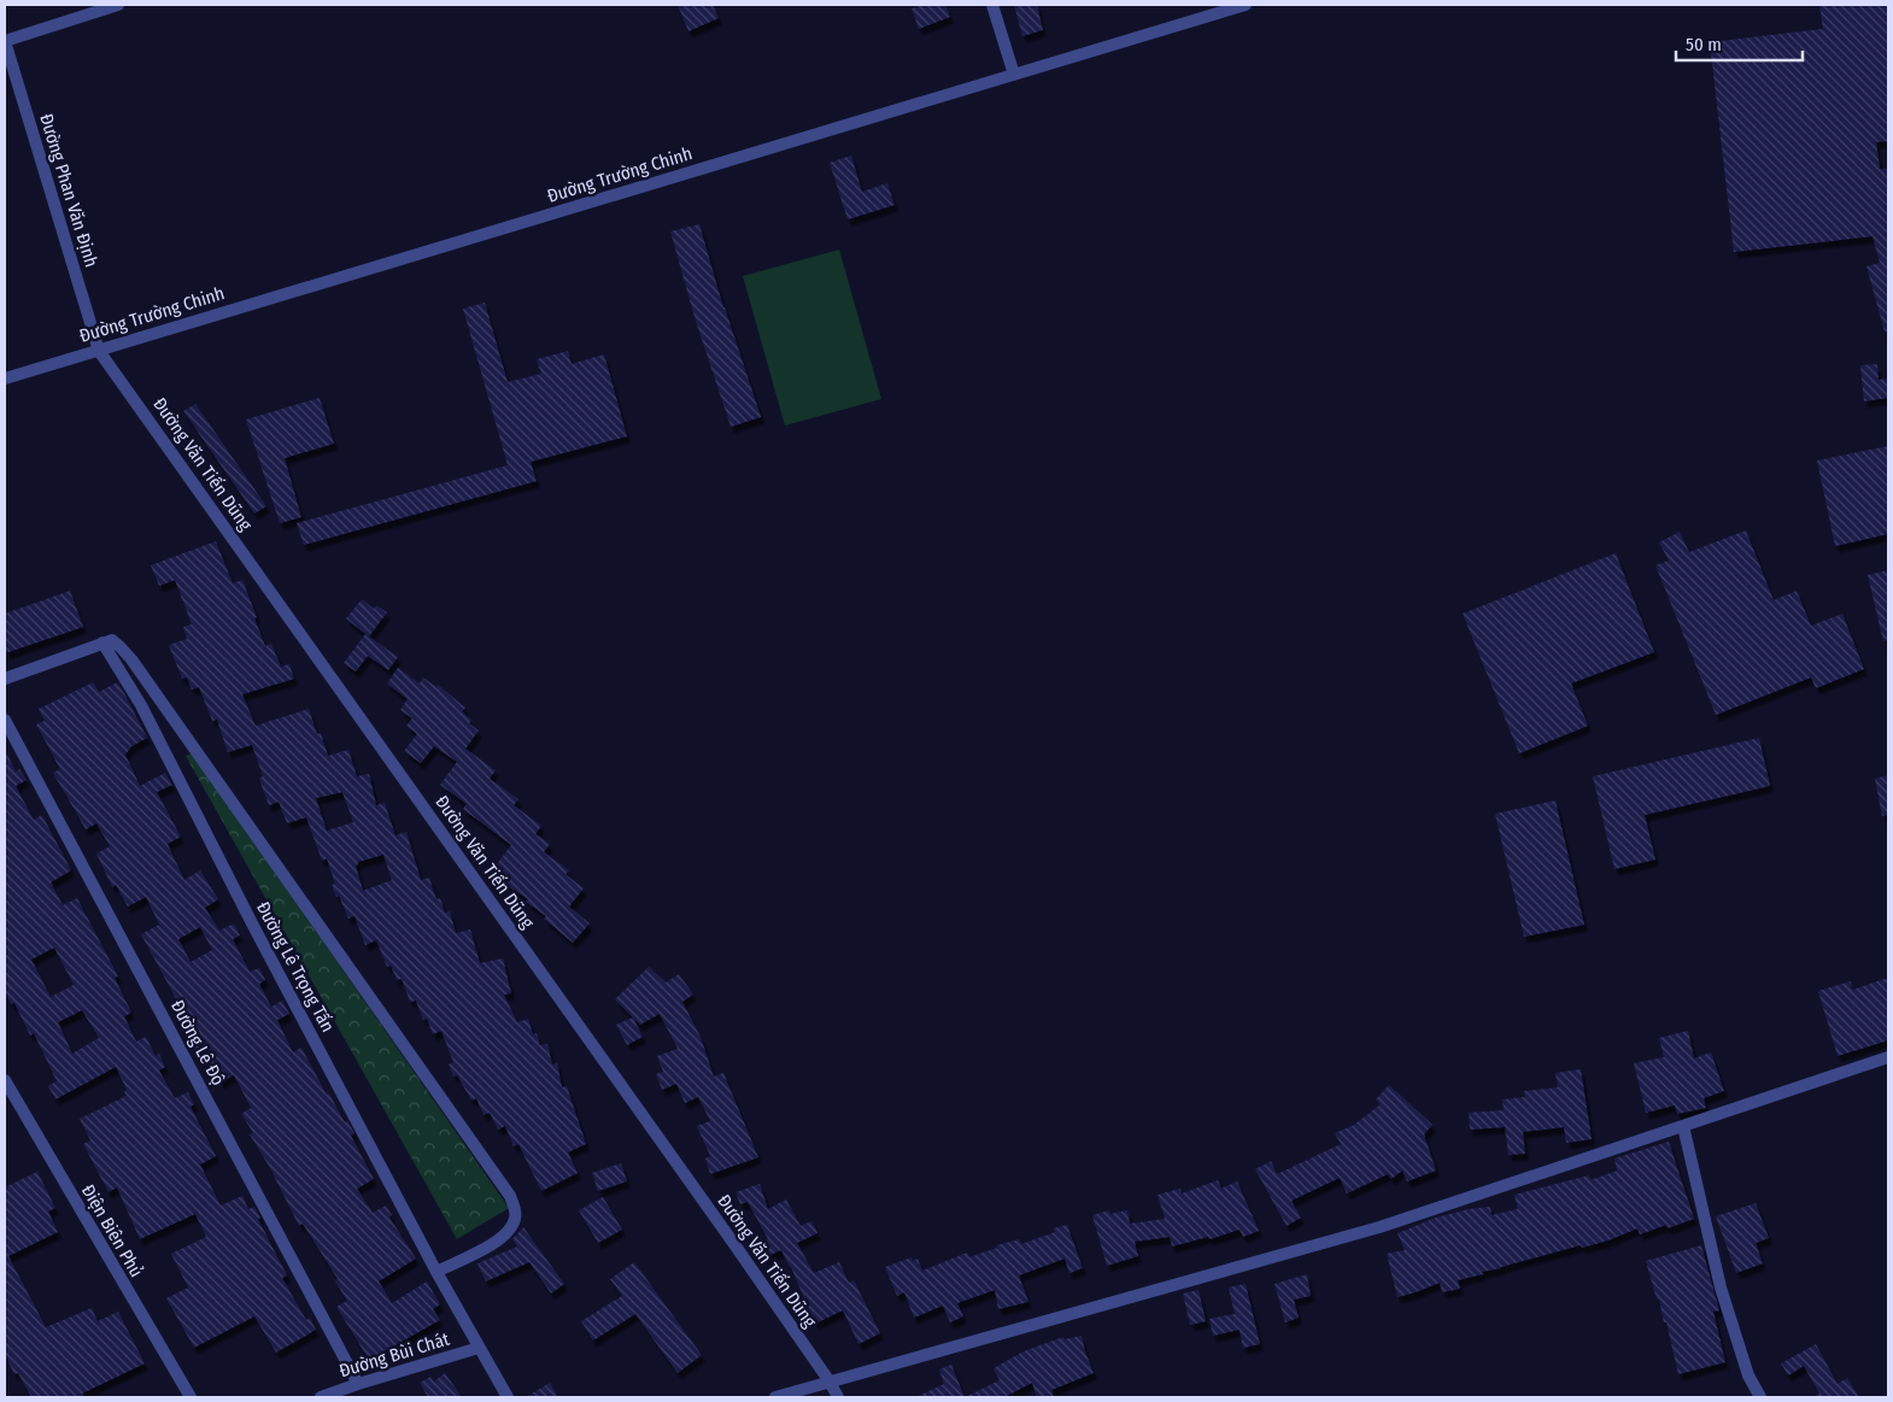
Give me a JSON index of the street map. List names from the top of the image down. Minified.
{"streets":{"street":["Đường Trường Chinh","Đường Phan Văn Định","Đường Văn Tiến Dũng","Đường Lê Trọng Tấn","Đường Lê Độ","Điện Biên Phủ","Đường Bùi Chát"]},"crossings":[["Đường Trường Chinh","Đường Phan Văn Định"],["Đường Trường Chinh","Đường Văn Tiến Dũng"],["Đường Phan Văn Định","Đường Văn Tiến Dũng"],["Đường Lê Trọng Tấn","Đường Bùi Chát"],["Đường Lê Độ","Đường Bùi Chát"]],"scale_bar":"50 m"}
